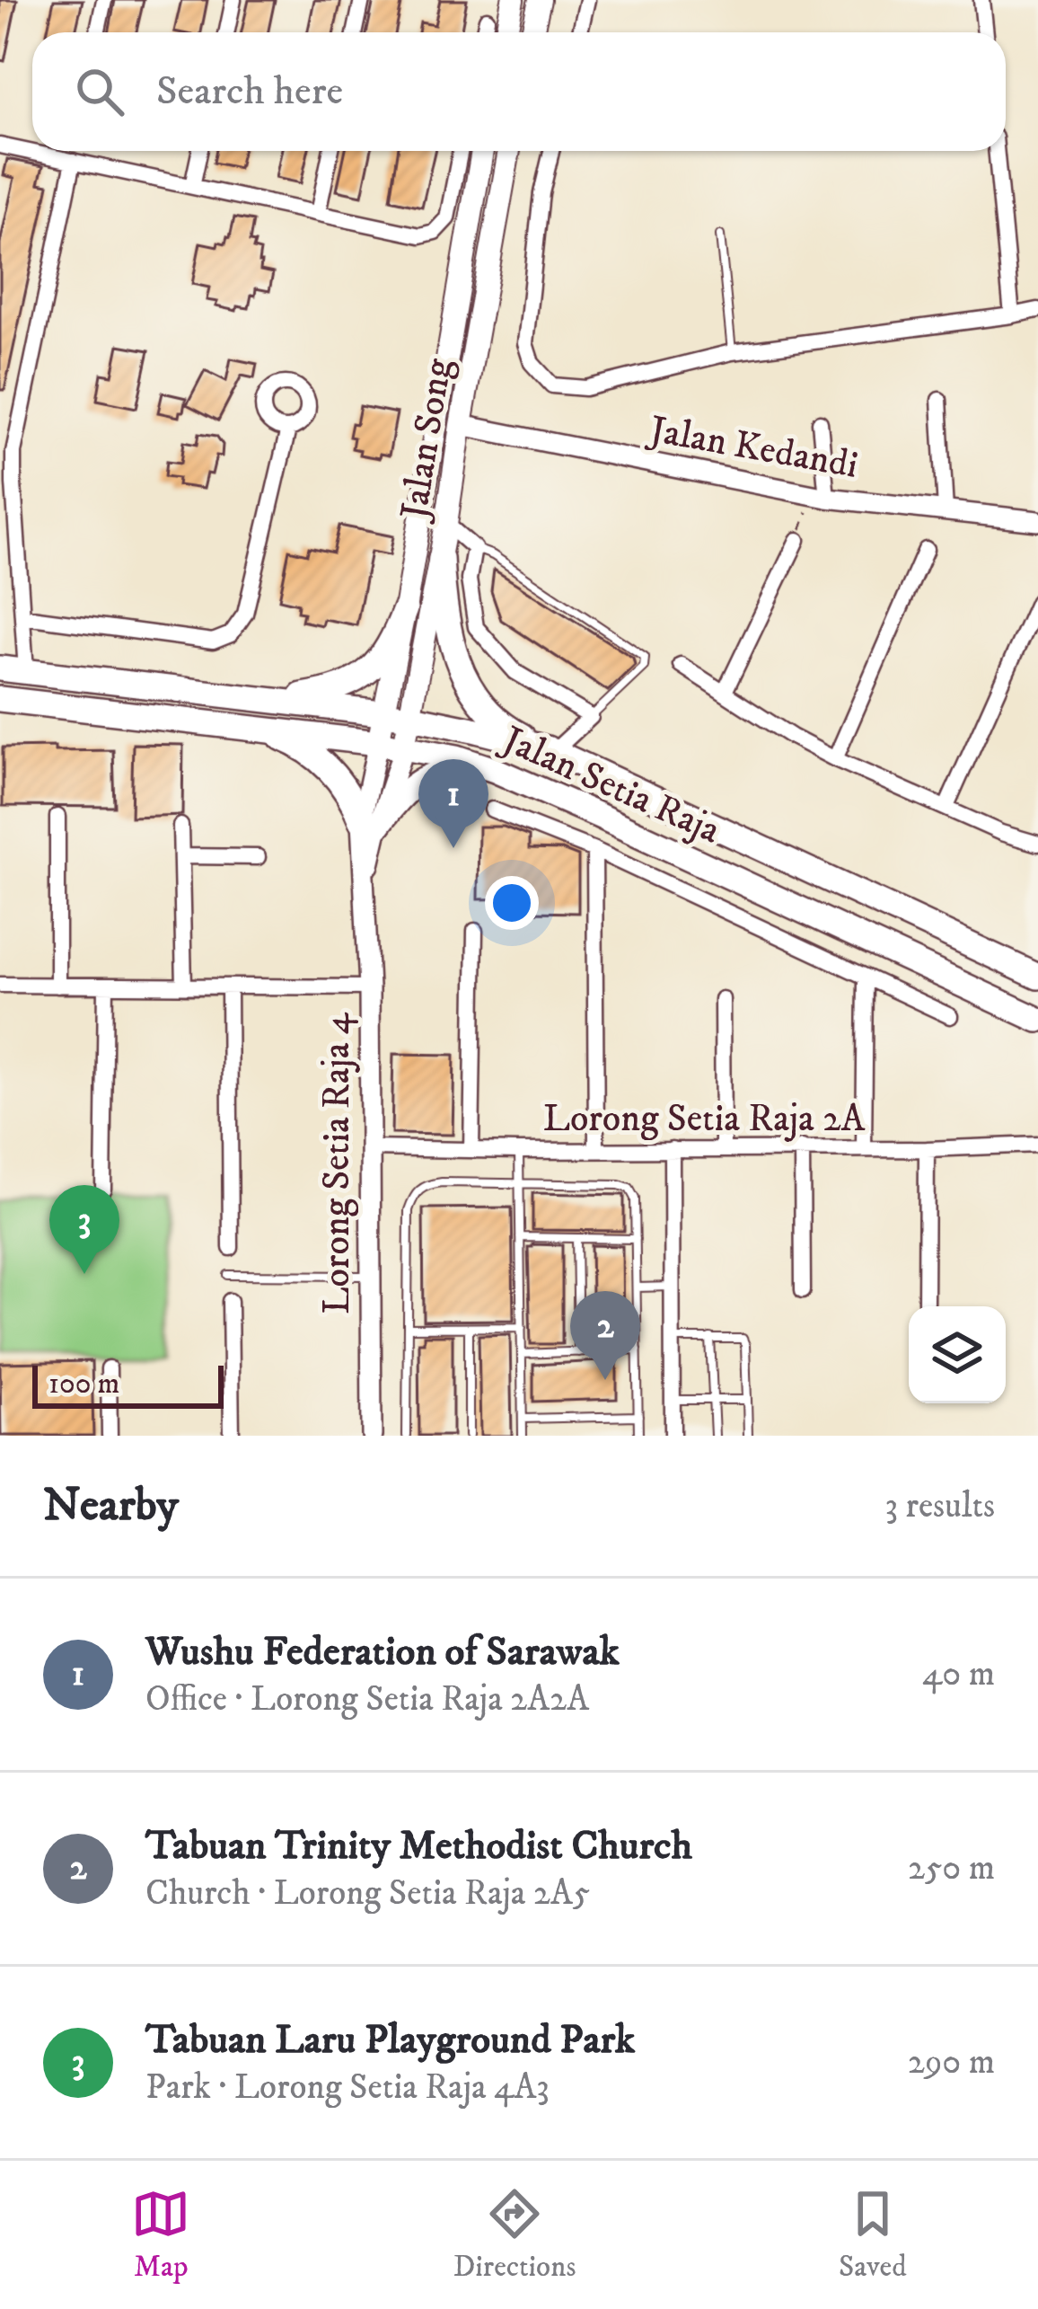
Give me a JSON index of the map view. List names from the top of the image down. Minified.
{"streets":{"main road":["Jalan Song","Jalan Setia Raja"],"street":["Jalan Kedandi","Lorong Setia Raja 2A","Lorong Setia Raja 4"]},"crossings":[["Jalan Song","Jalan Kedandi"],["Jalan Song","Jalan Setia Raja"],["Jalan Song","Lorong Setia Raja 4"],["Jalan Setia Raja","Lorong Setia Raja 4"],["Lorong Setia Raja 2A","Lorong Setia Raja 4"]],"scale_bar":"100 m","page":{"search":"Search here","pins":["1","3","2"],"scale":"100 m","heading":["Nearby","3 results"],"list":[{"mark":"1","name":"Wushu Federation of Sarawak","note":"Office · Lorong Setia Raja 2A2A","value":"40 m"},{"mark":"2","name":"Tabuan Trinity Methodist Church","note":"Church · Lorong Setia Raja 2A5","value":"250 m"},{"mark":"3","name":"Tabuan Laru Playground Park","note":"Park · Lorong Setia Raja 4A3","value":"290 m"}],"nav":["Map","Directions","Saved"]}}
